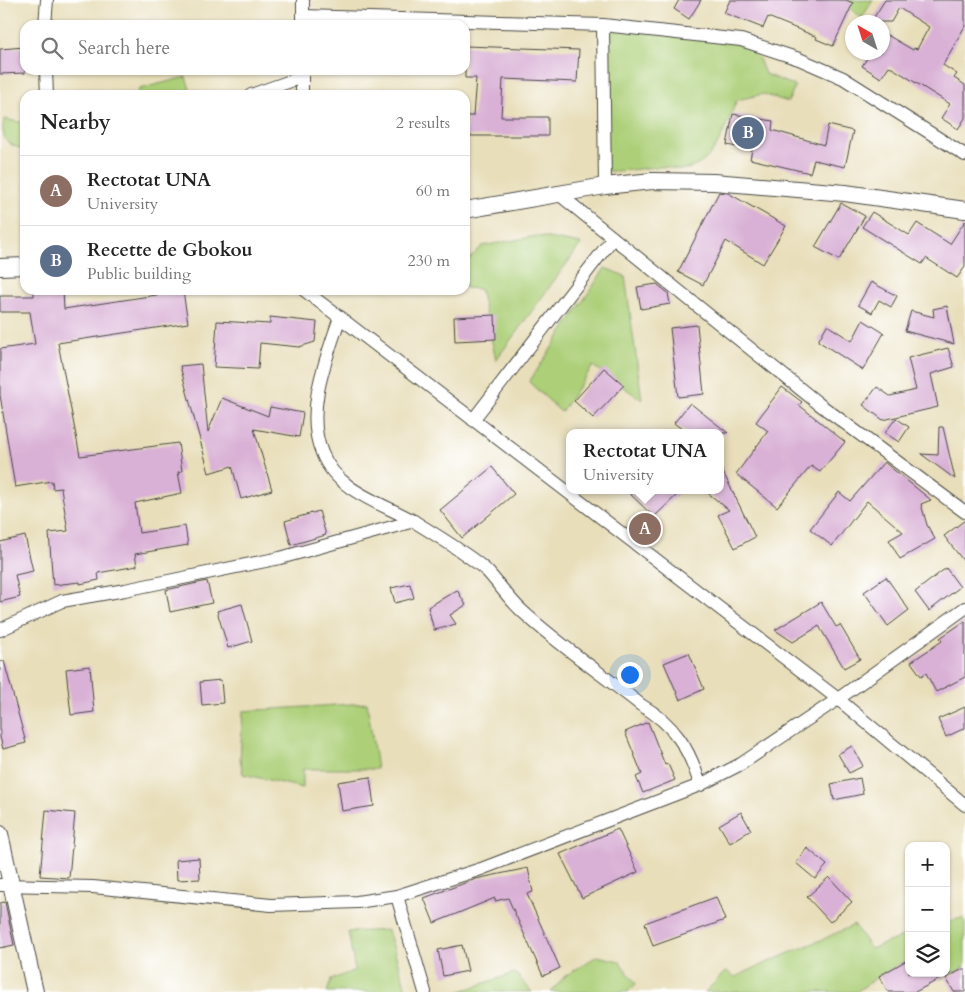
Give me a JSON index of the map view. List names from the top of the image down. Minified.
{"north":"top left","page":{"search":"Search here","heading":["Nearby","2 results"],"pins":["B","A"],"list":[{"mark":"A","name":"Rectotat UNA","note":"University","value":"60 m"},{"mark":"B","name":"Recette de Gbokou","note":"Public building","value":"230 m"}],"popup":["Rectotat UNA","University"],"map_buttons":["+","−"]}}
